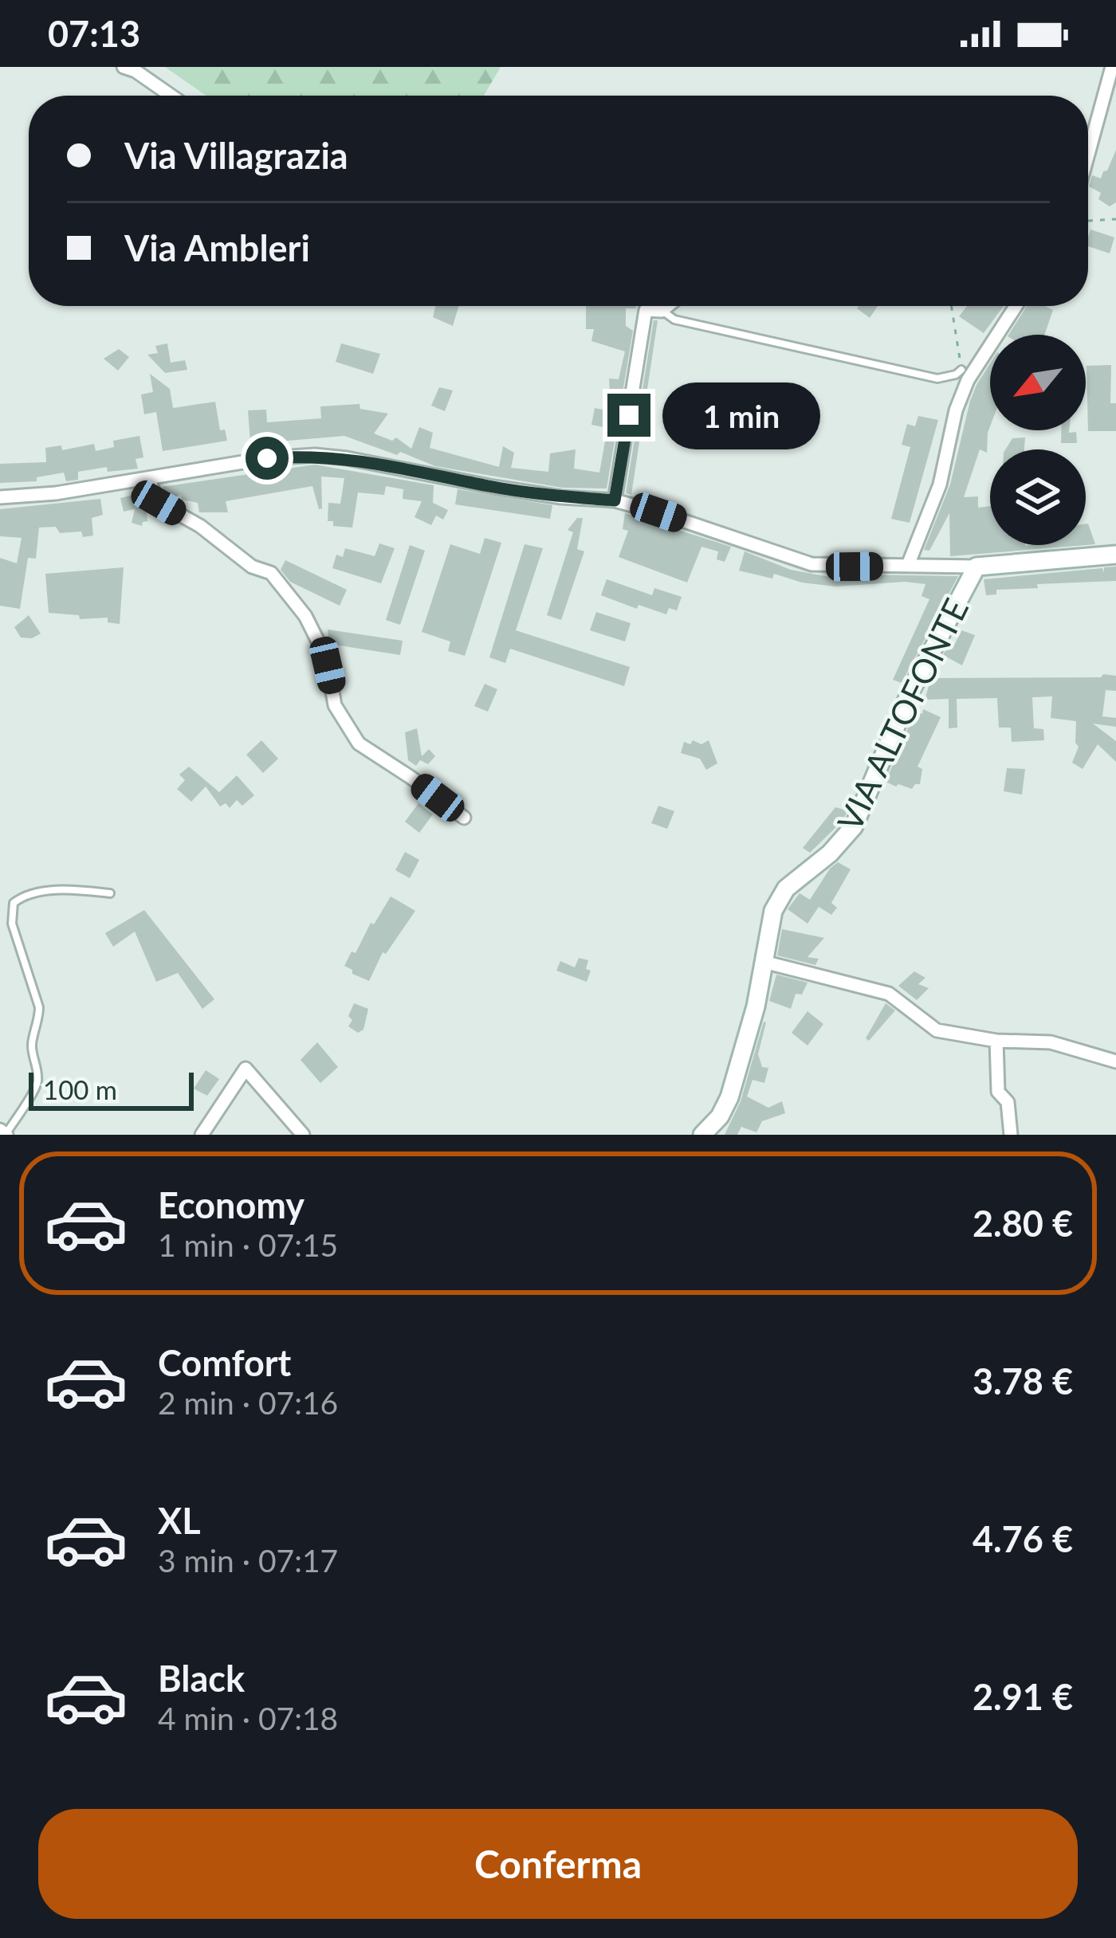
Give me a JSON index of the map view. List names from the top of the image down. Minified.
{"streets":{"main road":["VIA ALTOFONTE"]},"scale_bar":"100 m","north":"bottom left","page":{"status":"07:13","banner":["Via Villagrazia","Via Ambleri"],"bubble":"1 min","scale":"100 m","list":[{"name":"Economy","note":"1 min · 07:15","value":"2.80 €"},{"name":"Comfort","note":"2 min · 07:16","value":"3.78 €"},{"name":"XL","note":"3 min · 07:17","value":"4.76 €"},{"name":"Black","note":"4 min · 07:18","value":"2.91 €"}],"buttons":"Conferma"}}
